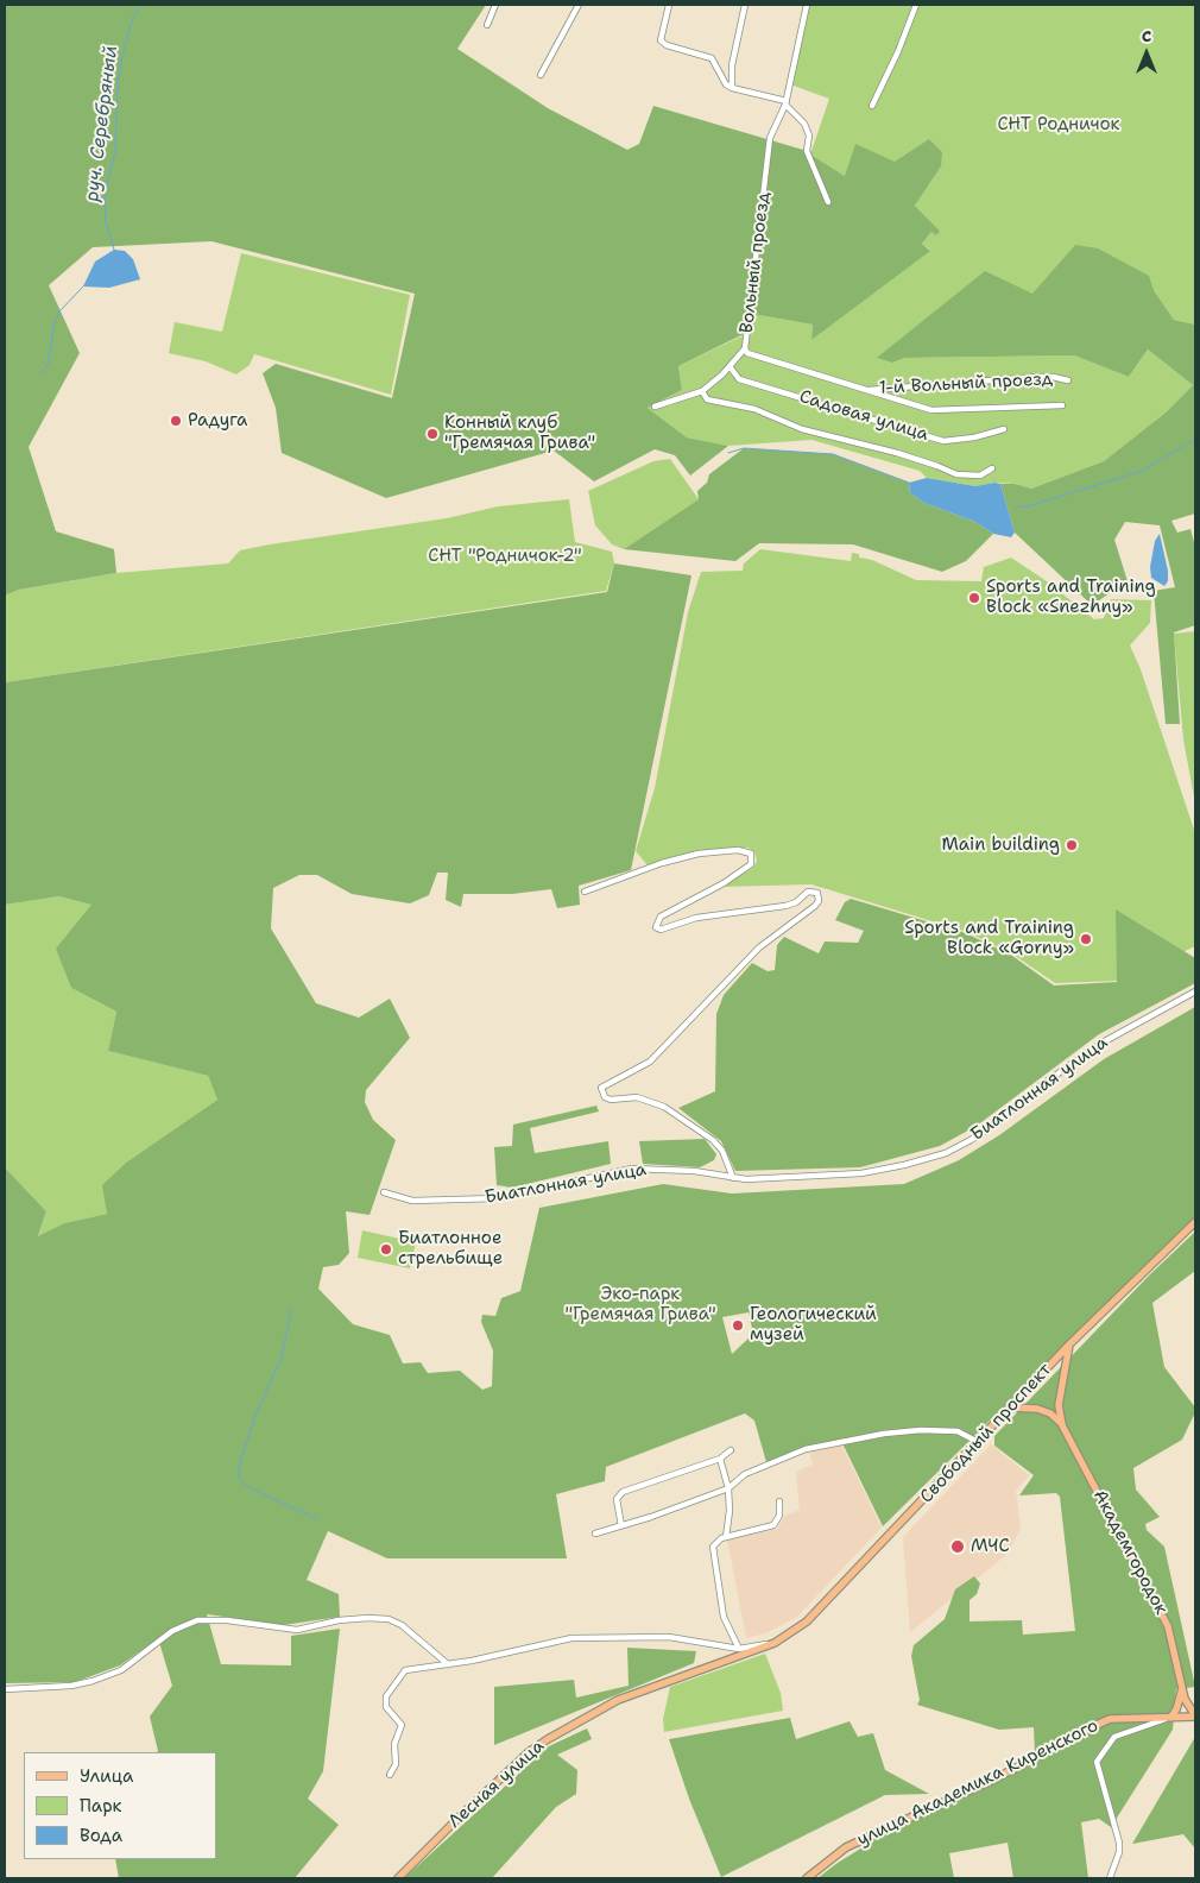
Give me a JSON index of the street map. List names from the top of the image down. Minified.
{"streets":{"main road":["Свободный проспект","Академгородок","улица Академика Киренского","Лесная улица"],"street":["Вольный проезд","1-й Вольный проезд","Садовая улица","Биатлонная улица"]},"crossings":[["Вольный проезд","Садовая улица"],["Свободный проспект","Лесная улица"],["Академгородок","улица Академика Киренского"]],"water":["руч. Серебряный"],"parks":["СНТ Родничок","СНТ \"Родничок-2\"","Эко-парк \"Гремячая Грива\""],"places":["Радуга","Конный клуб \"Гремячая Грива\"","Sports and Training Block «Snezhny»","Main building","Sports and Training Block «Gorny»","Биатлонное стрельбище","Геологический музей","МЧС"],"legend":["Улица","Парк","Вода"],"north":"top"}
